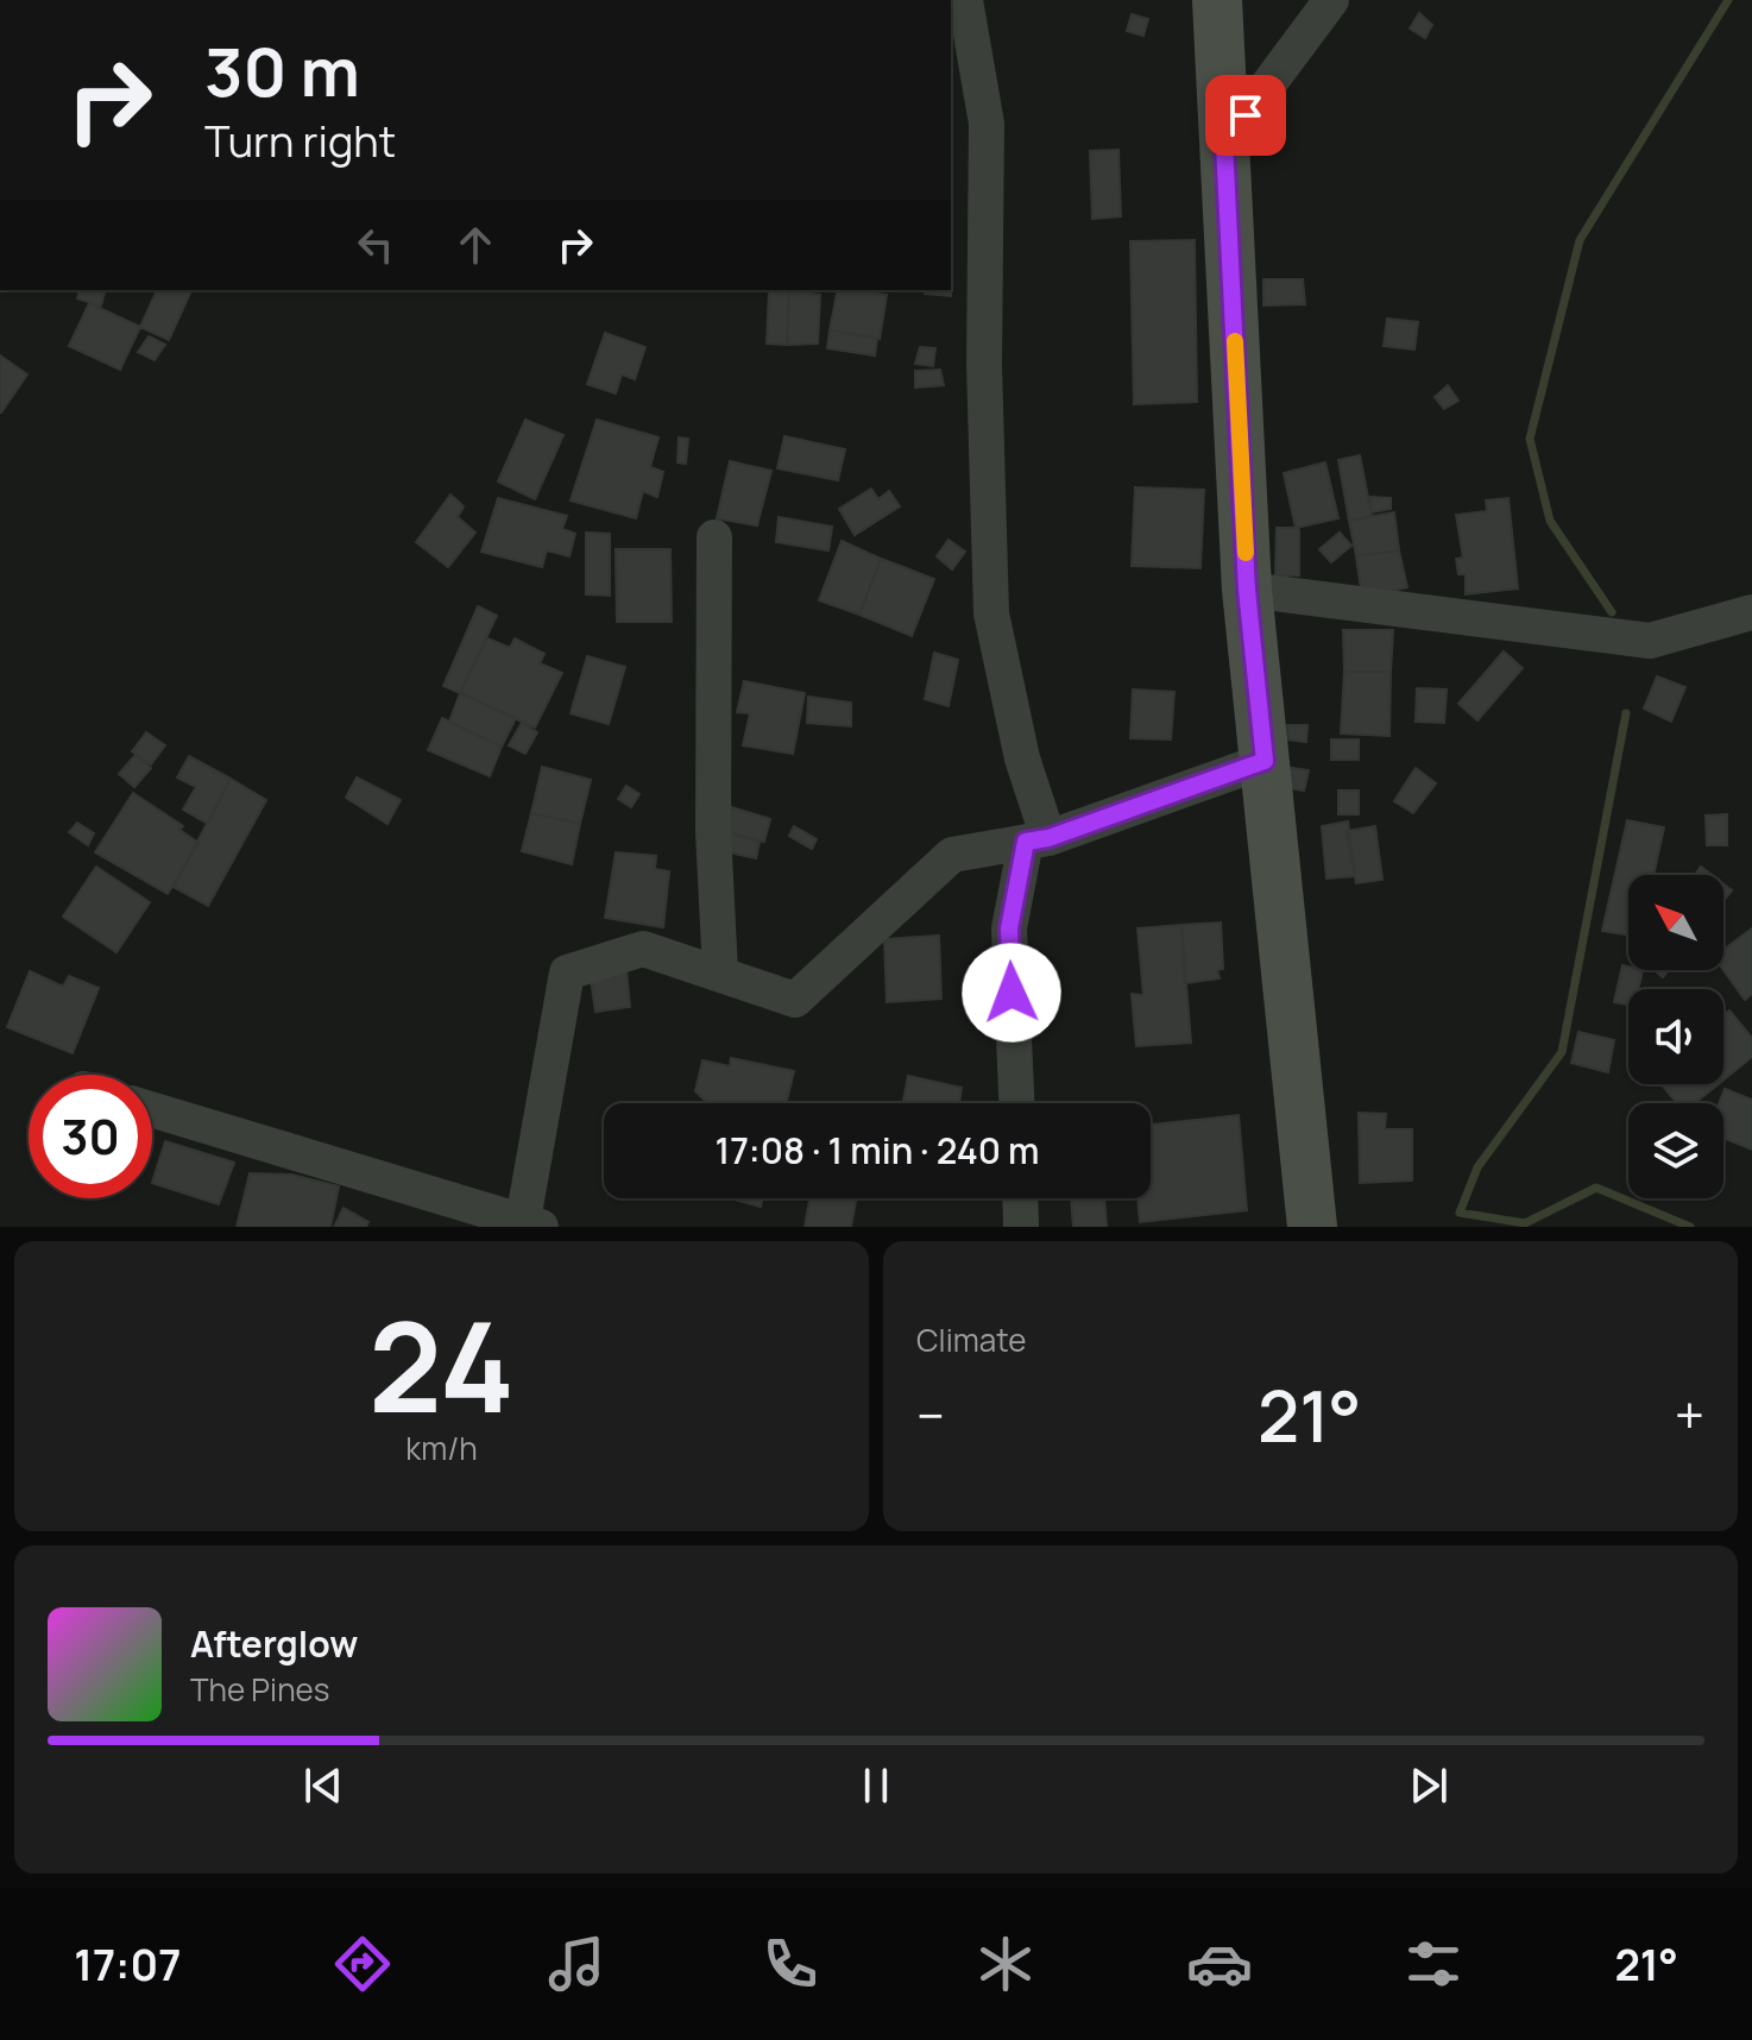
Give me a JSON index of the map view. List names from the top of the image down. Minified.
{"north":"top left","page":{"turn":["30 m","Turn right"],"limit":"30","trip":"17:08 · 1 min · 240 m","tile":[["24","km/h"],"Climate"],"heat":["−","21°","+"],"song":["Afterglow","The Pines"],"tabs":["17:07","21°"]}}
